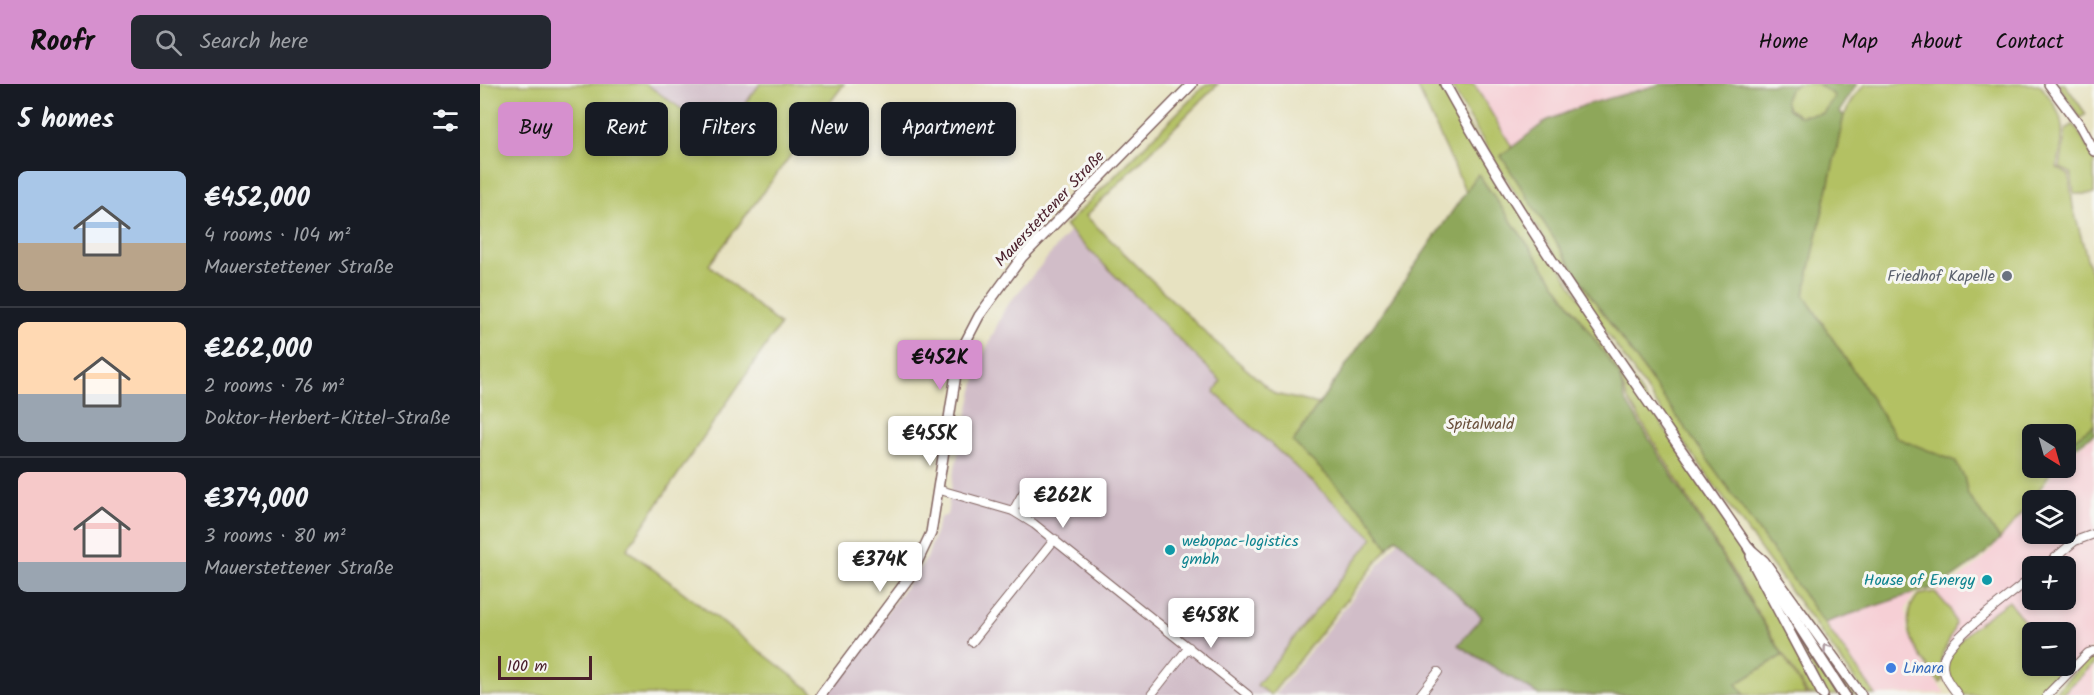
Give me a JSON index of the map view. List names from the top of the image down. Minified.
{"streets":{"main road":["Mauerstettener Straße"]},"parks":["Spitalwald"],"places":["Friedhof Kapelle","webopac-logistics gmbh","House of Energy","Linara"],"scale_bar":"100 m","north":"bottom right","page":{"header":"Roofr","search":"Search here","nav":["Home","Map","About","Contact"],"heading":"5 homes","chip":["Buy","Rent","Filters","New","Apartment"],"list":[{"name":"€452,000","note":"4 rooms · 104 m² · Mauerstettener Straße"},{"name":"€262,000","note":"2 rooms · 76 m² · Doktor-Herbert-Kittel-Straße"},{"name":"€374,000","note":"3 rooms · 80 m² · Mauerstettener Straße"}],"price":["€452K","€455K","€262K","€374K","€458K"],"map_buttons":["+","−"],"scale":"100 m"}}
